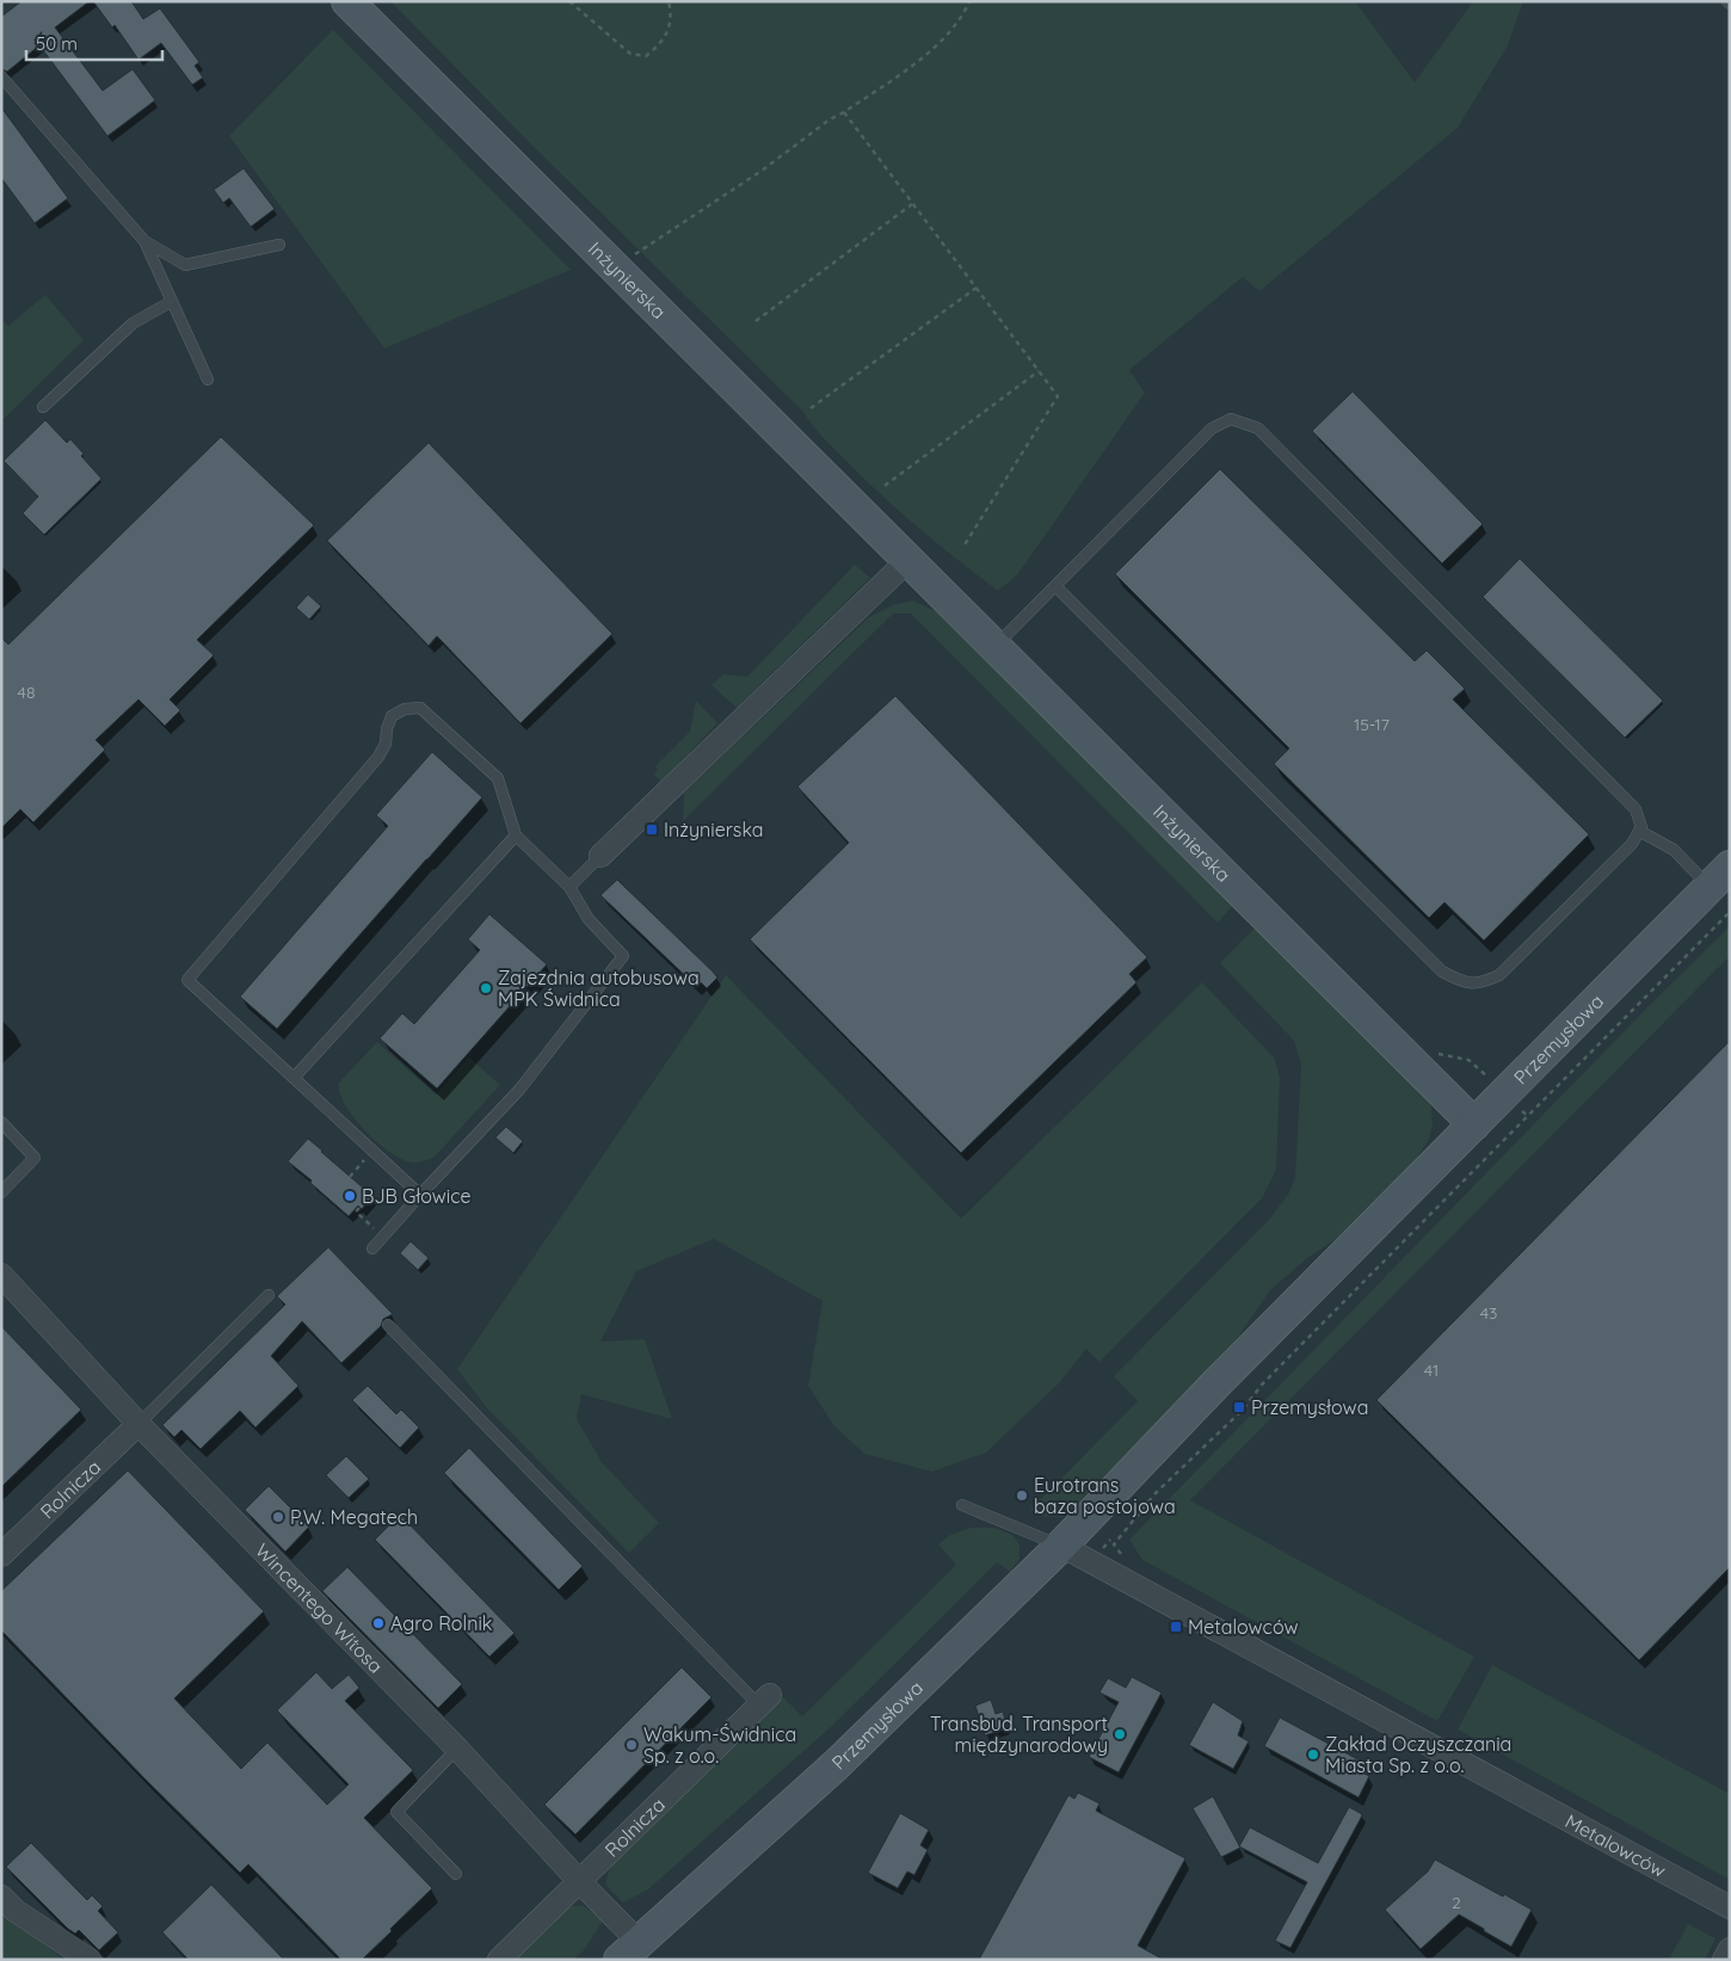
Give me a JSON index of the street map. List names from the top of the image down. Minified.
{"streets":{"street":["Inżynierska","Przemysłowa","Rolnicza","Wincentego Witosa","Metalowców"]},"crossings":[["Inżynierska","Przemysłowa"],["Przemysłowa","Wincentego Witosa"],["Przemysłowa","Metalowców"],["Rolnicza","Wincentego Witosa"]],"places":{"transit":["Inżynierska","Przemysłowa","Metalowców"],"other":["Zajezdnia autobusowa MPK Świdnica","BJB Głowice","Eurotrans baza postojowa","P.W. Megatech","Agro Rolnik","Transbud. Transport międzynarodowy","Wakum-Świdnica Sp. z o.o.","Zakład Oczyszczania Miasta Sp. z o.o."]},"house_numbers":["48","15-17","43","41","2"],"scale_bar":"50 m"}
